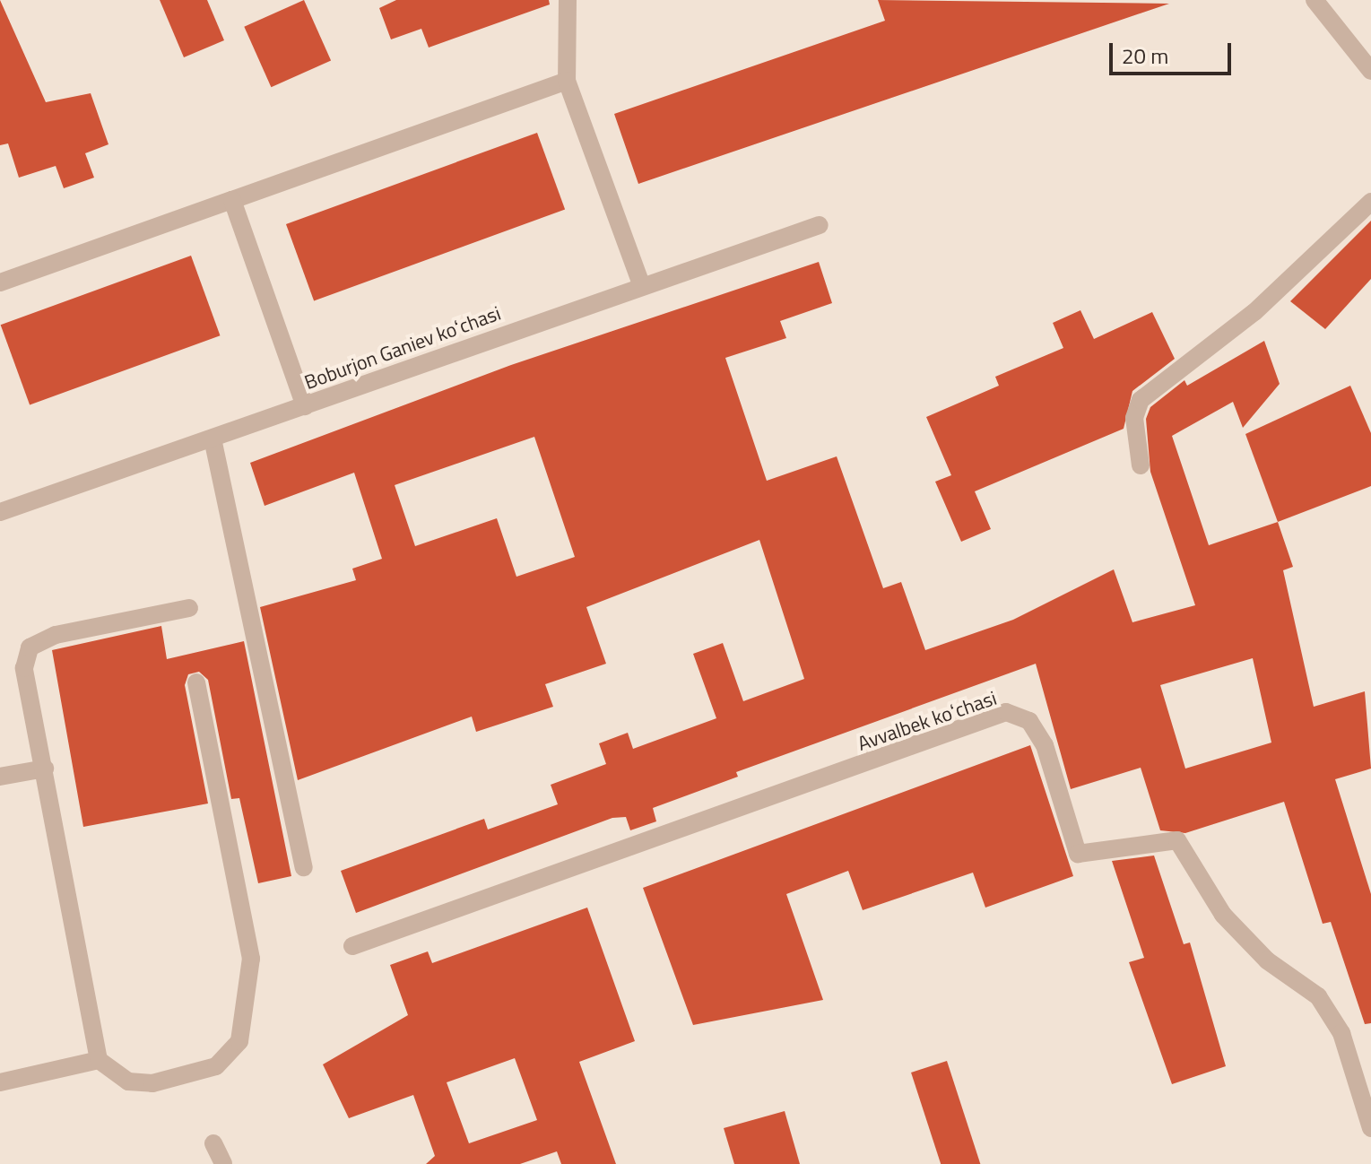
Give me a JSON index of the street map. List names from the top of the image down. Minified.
{"streets":{"street":["Boburjon Ganiev koʻchasi","Avvalbek koʻchasi"]},"scale_bar":"20 m"}
